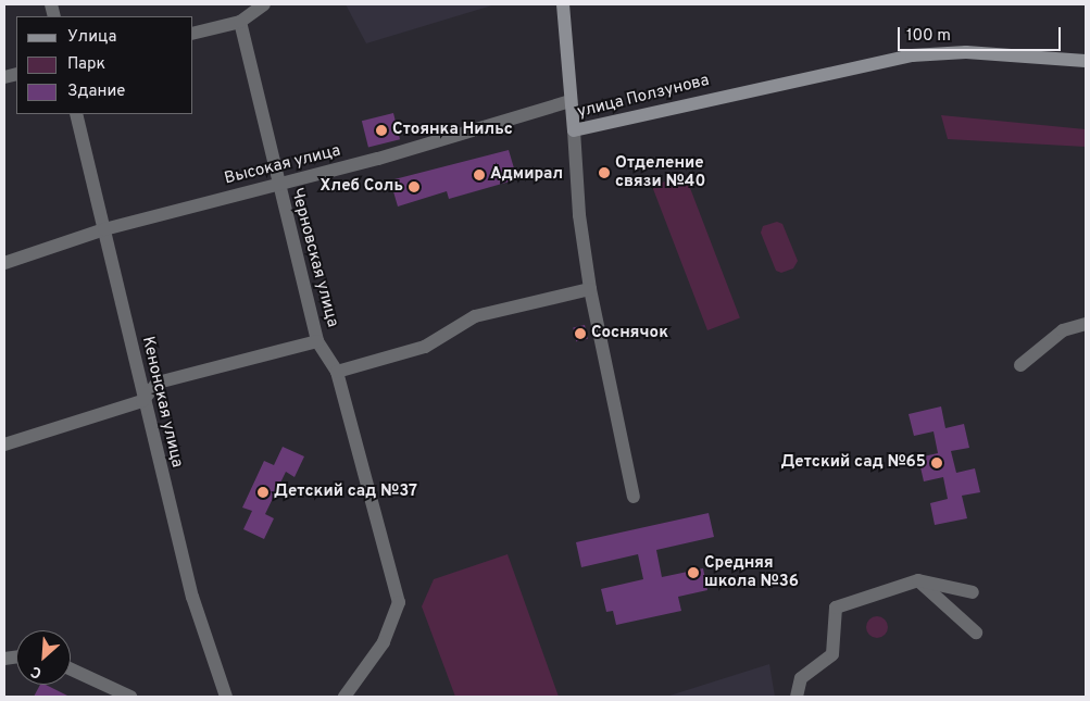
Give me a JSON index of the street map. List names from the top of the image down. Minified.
{"streets":{"street":["улица Ползунова","Высокая улица","Черновская улица","Кенонская улица"]},"crossings":[["Высокая улица","Черновская улица"],["Высокая улица","Кенонская улица"]],"places":["Стоянка Нильс","Отделение связи №40","Адмирал","Хлеб Соль","Соснячок","Детский сад №65","Детский сад №37","Средняя школа №36"],"legend":["Улица","Парк","Здание"],"scale_bar":"100 m","north":"bottom left"}
